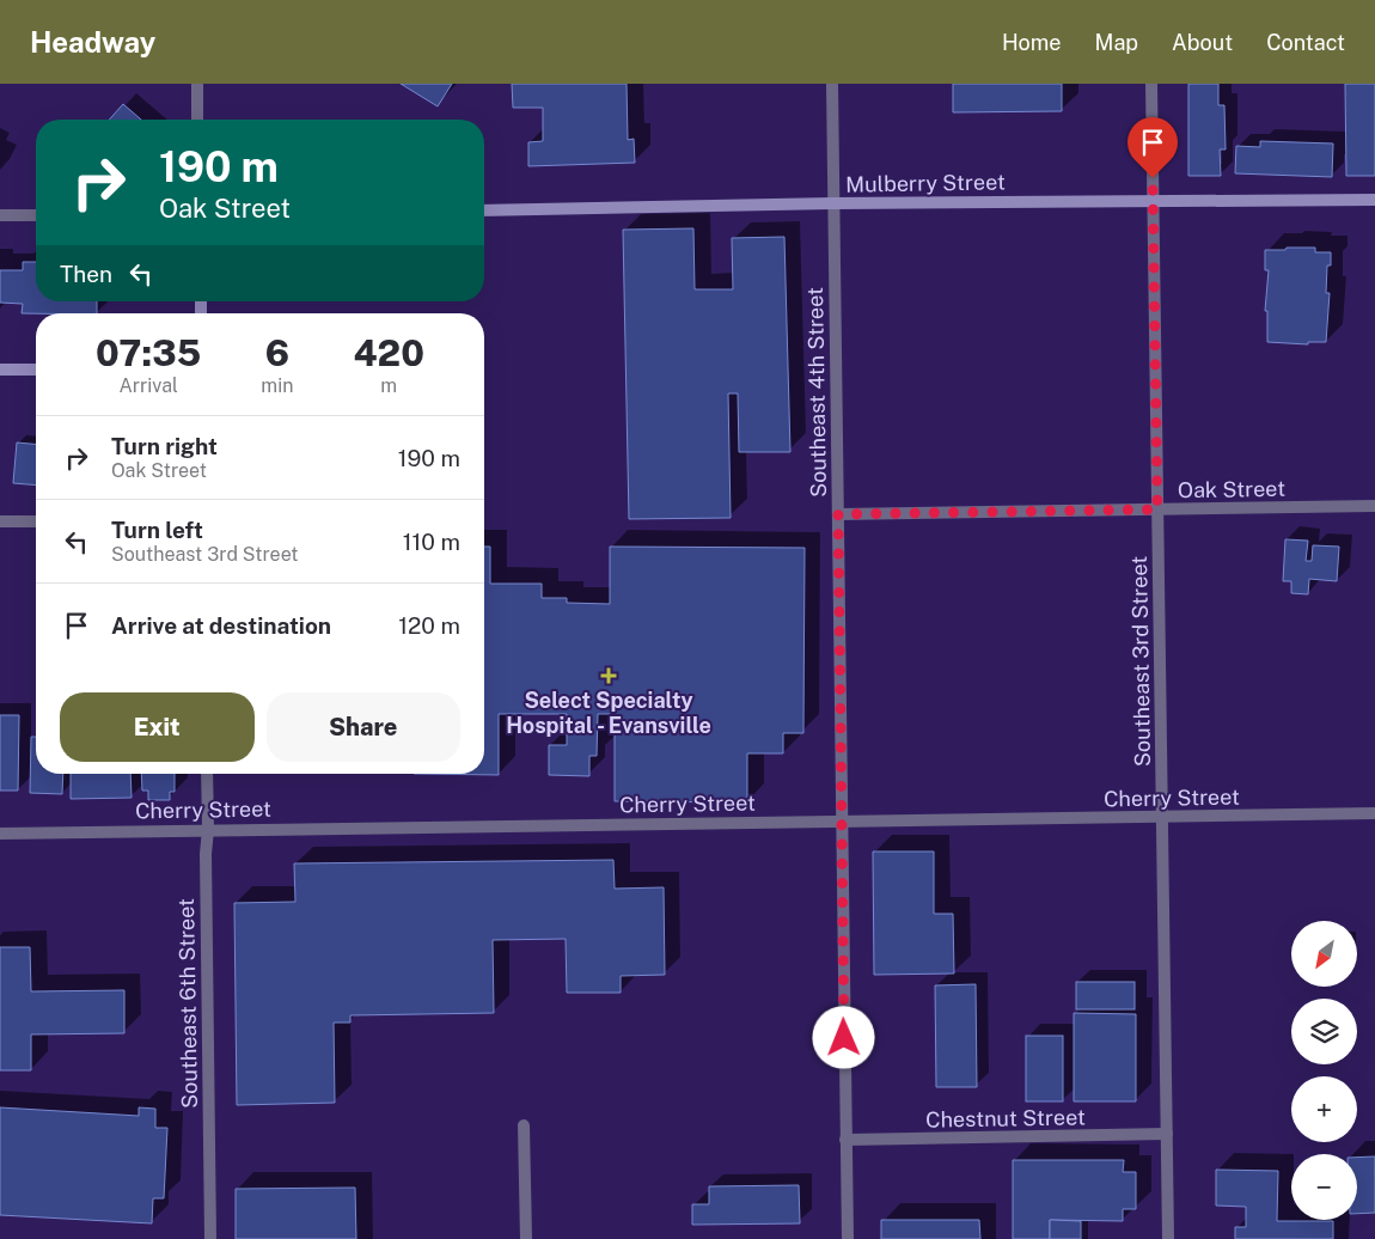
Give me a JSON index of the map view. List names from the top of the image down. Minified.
{"streets":{"street":["Mulberry Street","Southeast 4th Street","Oak Street","Southeast 3rd Street","Cherry Street","Southeast 6th Street","Chestnut Street"]},"crossings":[["Mulberry Street","Southeast 4th Street"],["Mulberry Street","Southeast 3rd Street"],["Southeast 4th Street","Oak Street"],["Southeast 4th Street","Cherry Street"],["Southeast 4th Street","Chestnut Street"],["Oak Street","Southeast 3rd Street"],["Southeast 3rd Street","Cherry Street"],["Southeast 3rd Street","Chestnut Street"],["Cherry Street","Southeast 6th Street"]],"places":{"health":["Select Specialty Hospital - Evansville"]},"north":"bottom left","page":{"header":"Headway","nav":["Home","Map","About","Contact"],"turn":["190 m","Oak Street"],"then":"Then","eta":["07:35","Arrival","6","min","420","m"],"list":[{"name":"Turn right","note":"Oak Street","value":"190 m"},{"name":"Turn left","note":"Southeast 3rd Street","value":"110 m"},{"name":"Arrive at destination","value":"120 m"}],"buttons":["Exit","Share"],"map_buttons":["+","−"]}}
